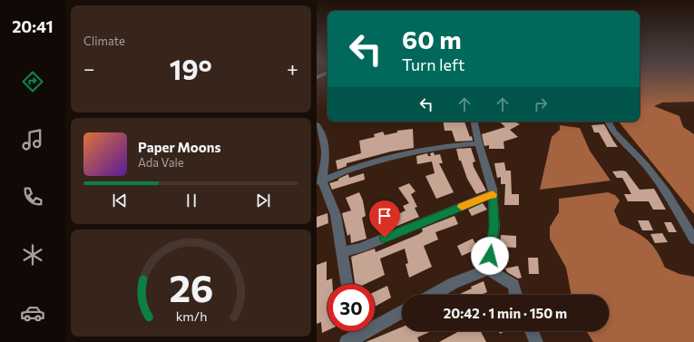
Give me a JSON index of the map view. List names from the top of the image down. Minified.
{"page":{"tabs":"20:41","tile":"Climate","turn":["60 m","Turn left"],"heat":["−","19°","+"],"song":["Paper Moons","Ada Vale"],"limit":"30","trip":"20:42 · 1 min · 150 m","gauge":["26","km/h"]}}
